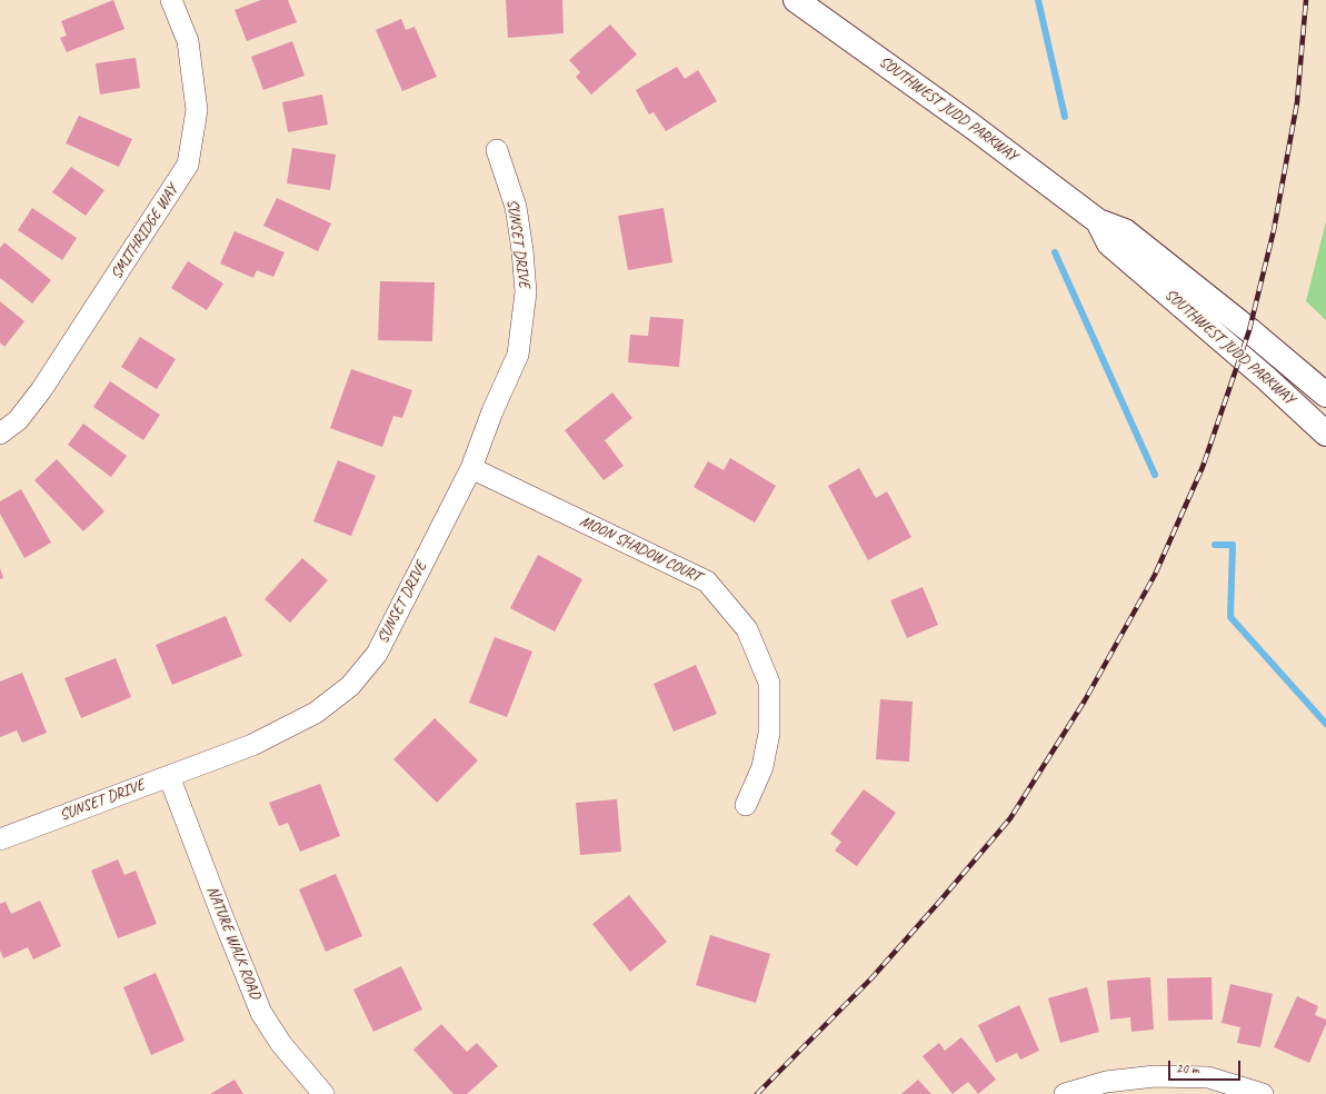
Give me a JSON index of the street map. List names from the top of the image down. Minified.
{"streets":{"highway":["SOUTHWEST JUDD PARKWAY"],"street":["SMITHRIDGE WAY","SUNSET DRIVE","MOON SHADOW COURT","NATURE WALK ROAD"]},"crossings":[["SUNSET DRIVE","MOON SHADOW COURT"],["SUNSET DRIVE","NATURE WALK ROAD"]],"scale_bar":"20 m"}
